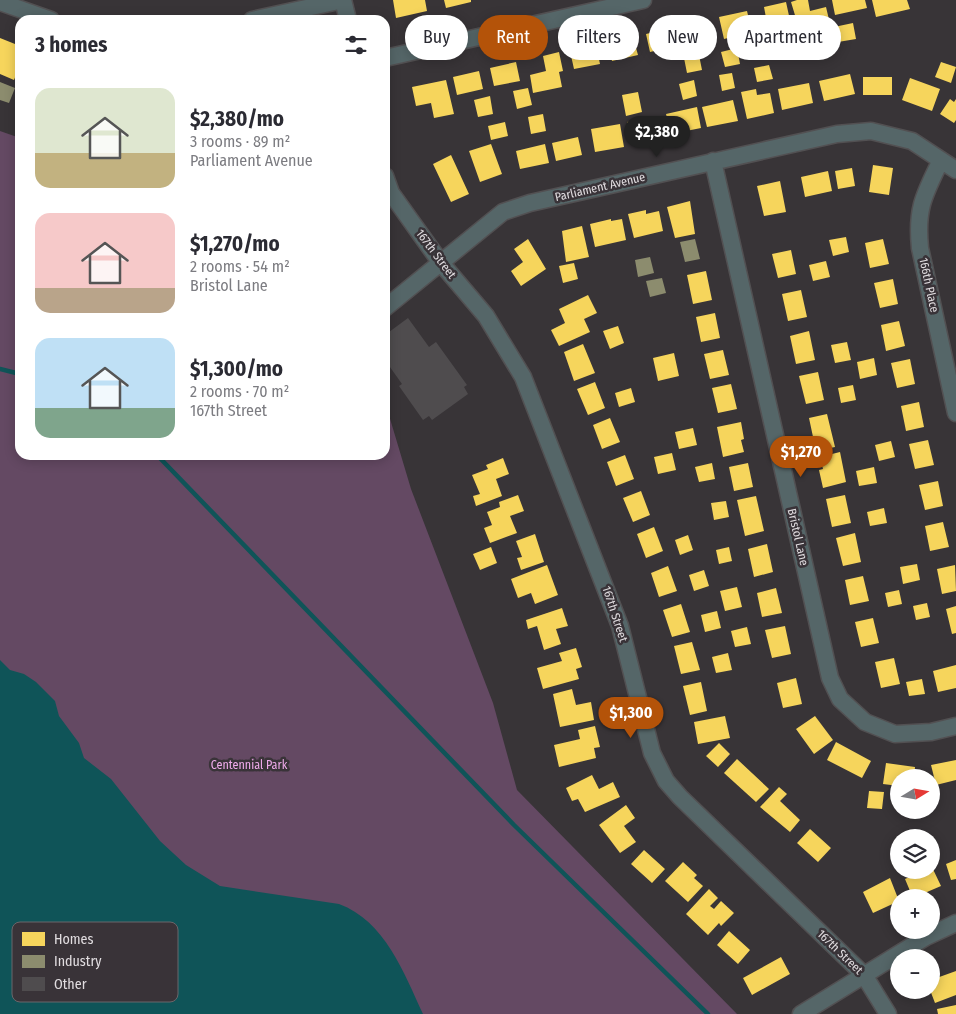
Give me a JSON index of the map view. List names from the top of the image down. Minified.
{"streets":{"street":["Parliament Avenue","167th Street","166th Place","Bristol Lane"]},"crossings":[["Parliament Avenue","167th Street"],["Parliament Avenue","166th Place"],["Parliament Avenue","Bristol Lane"]],"parks":["Centennial Park"],"legend":["Homes","Industry","Other"],"north":"right","page":{"chip":["Buy","Rent","Filters","New","Apartment"],"heading":"3 homes","list":[{"name":"$2,380/mo","note":"3 rooms · 89 m² · Parliament Avenue"},{"name":"$1,270/mo","note":"2 rooms · 54 m² · Bristol Lane"},{"name":"$1,300/mo","note":"2 rooms · 70 m² · 167th Street"}],"price":["$2,380","$1,270","$1,300"],"map_buttons":["+","−"]}}
